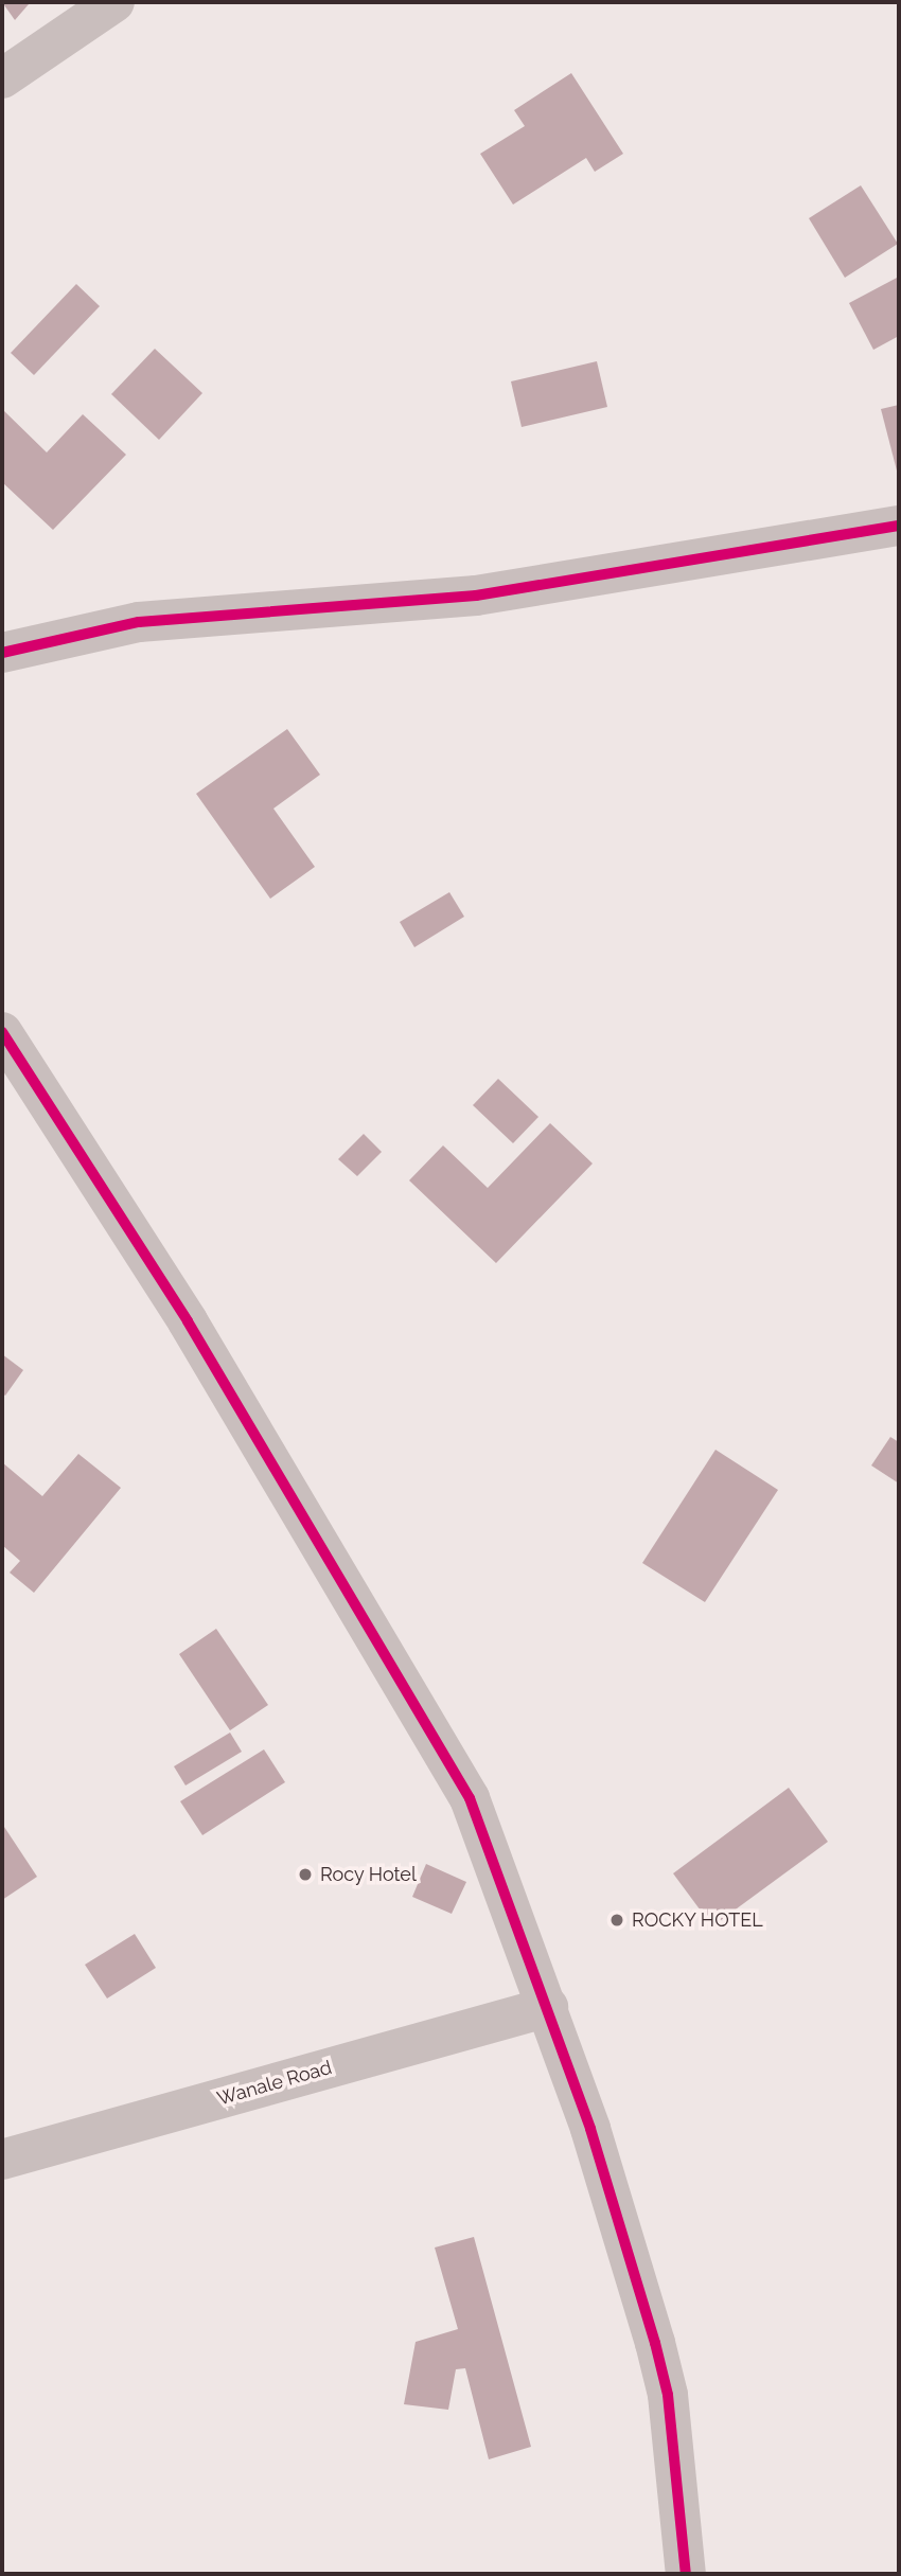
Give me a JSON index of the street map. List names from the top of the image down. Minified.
{"streets":{"street":["Wanale Road"]},"places":["Rocy Hotel","ROCKY HOTEL"]}
